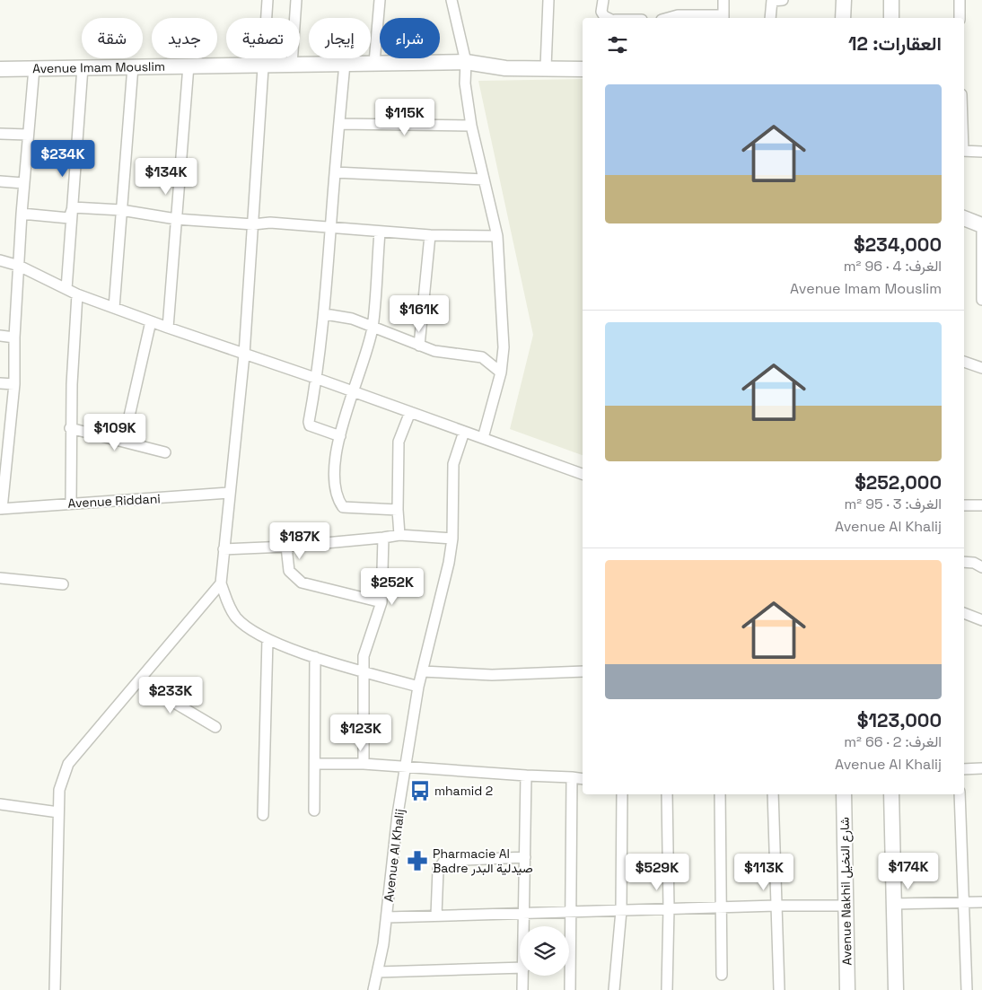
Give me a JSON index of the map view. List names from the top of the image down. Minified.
{"streets":{"street":["Avenue Imam Mouslim","Avenue Riddani","Avenue Al Khalij","Avenue Nakhil شارع النخيل"]},"places":{"bus stop":["mhamid 2"],"pharmacy":["Pharmacie Al Badre صيدلية البدر"]},"page":{"chip":["شراء","إيجار","تصفية","جديد","شقة"],"heading":"العقارات: 12","list":[{"name":"$234,000","note":"الغرف: 4 · 96 m² · Avenue Imam Mouslim"},{"name":"$252,000","note":"الغرف: 3 · 95 m² · Avenue Al Khalij"},{"name":"$123,000","note":"الغرف: 2 · 66 m² · Avenue Al Khalij"}],"price":["$115K","$234K","$134K","$161K","$109K","$187K","$252K","$233K","$123K","$174K","$529K","$113K"]}}
